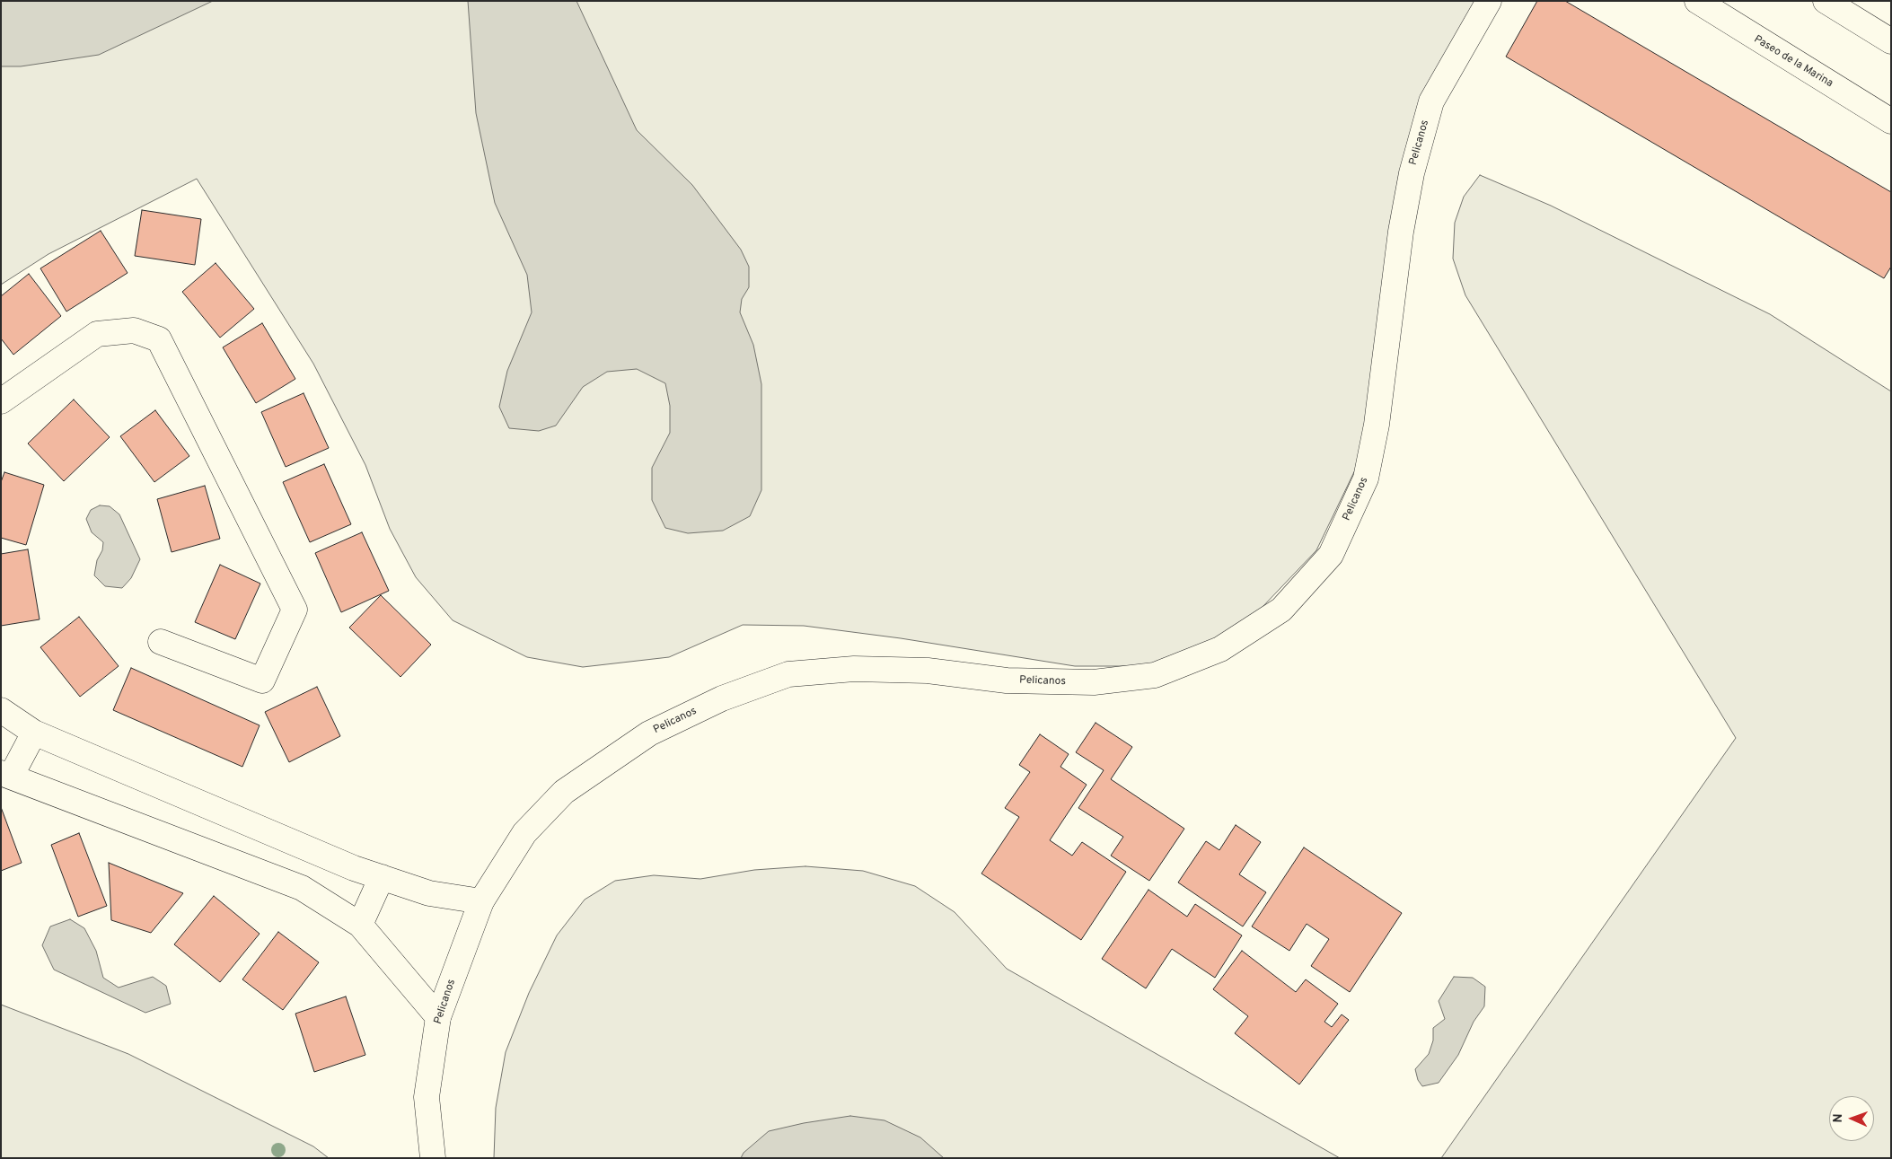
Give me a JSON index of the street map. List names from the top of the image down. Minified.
{"streets":{"street":["Paseo de la Marina","Pelicanos"]},"north":"left"}
